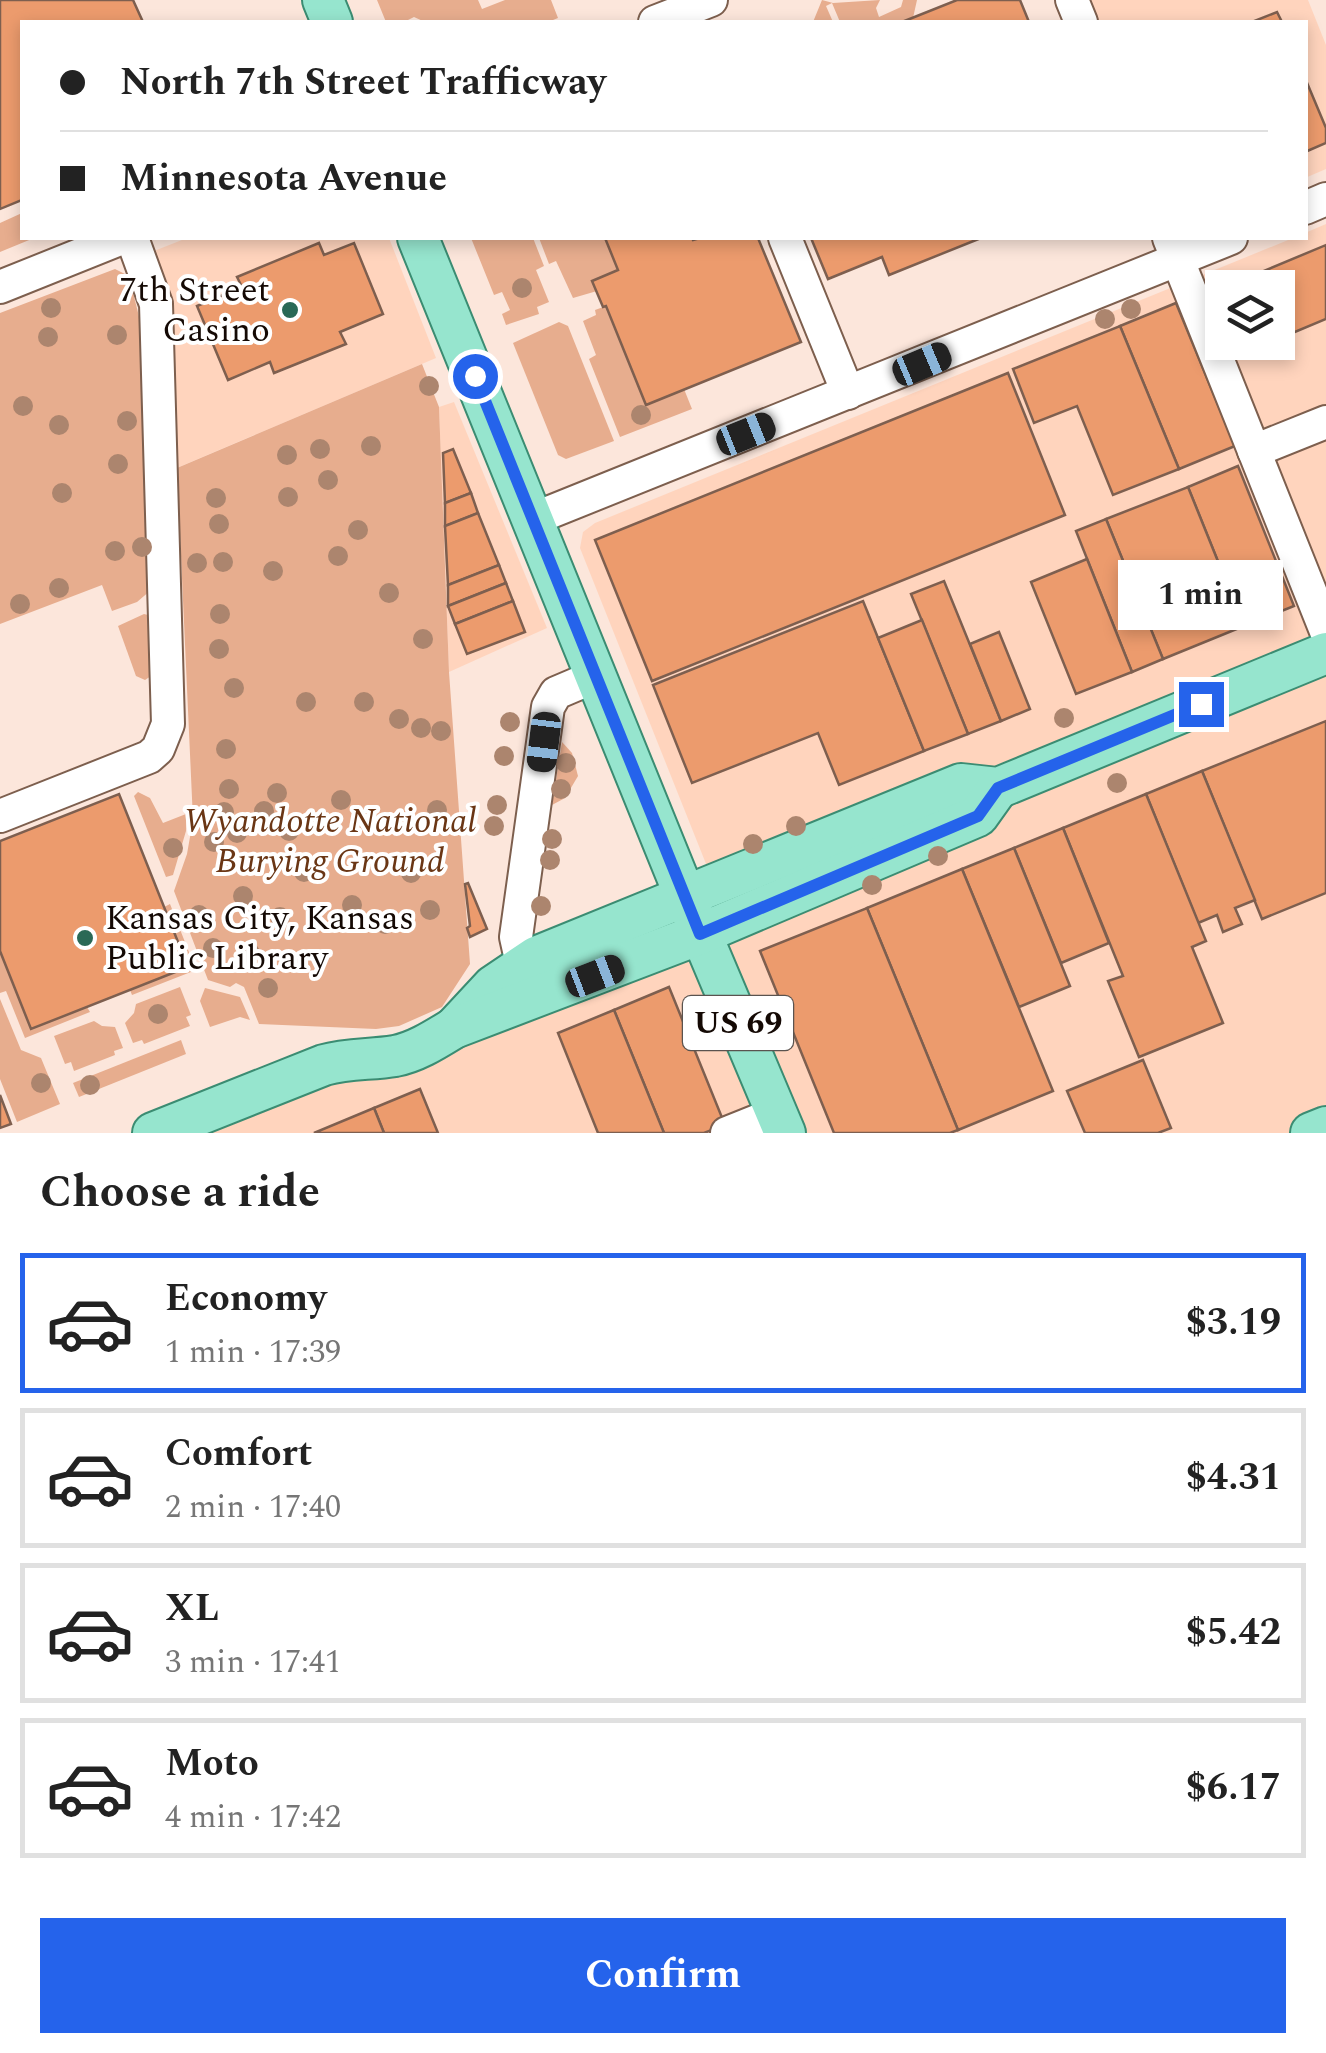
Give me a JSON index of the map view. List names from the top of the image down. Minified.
{"streets":{"main road":["US 69"]},"parks":["Wyandotte National Burying Ground"],"places":["7th Street Casino","Kansas City, Kansas Public Library"],"page":{"banner":["North 7th Street Trafficway","Minnesota Avenue"],"bubble":"1 min","heading":"Choose a ride","list":[{"name":"Economy","note":"1 min · 17:39","value":"$3.19"},{"name":"Comfort","note":"2 min · 17:40","value":"$4.31"},{"name":"XL","note":"3 min · 17:41","value":"$5.42"},{"name":"Moto","note":"4 min · 17:42","value":"$6.17"}],"buttons":"Confirm"}}
